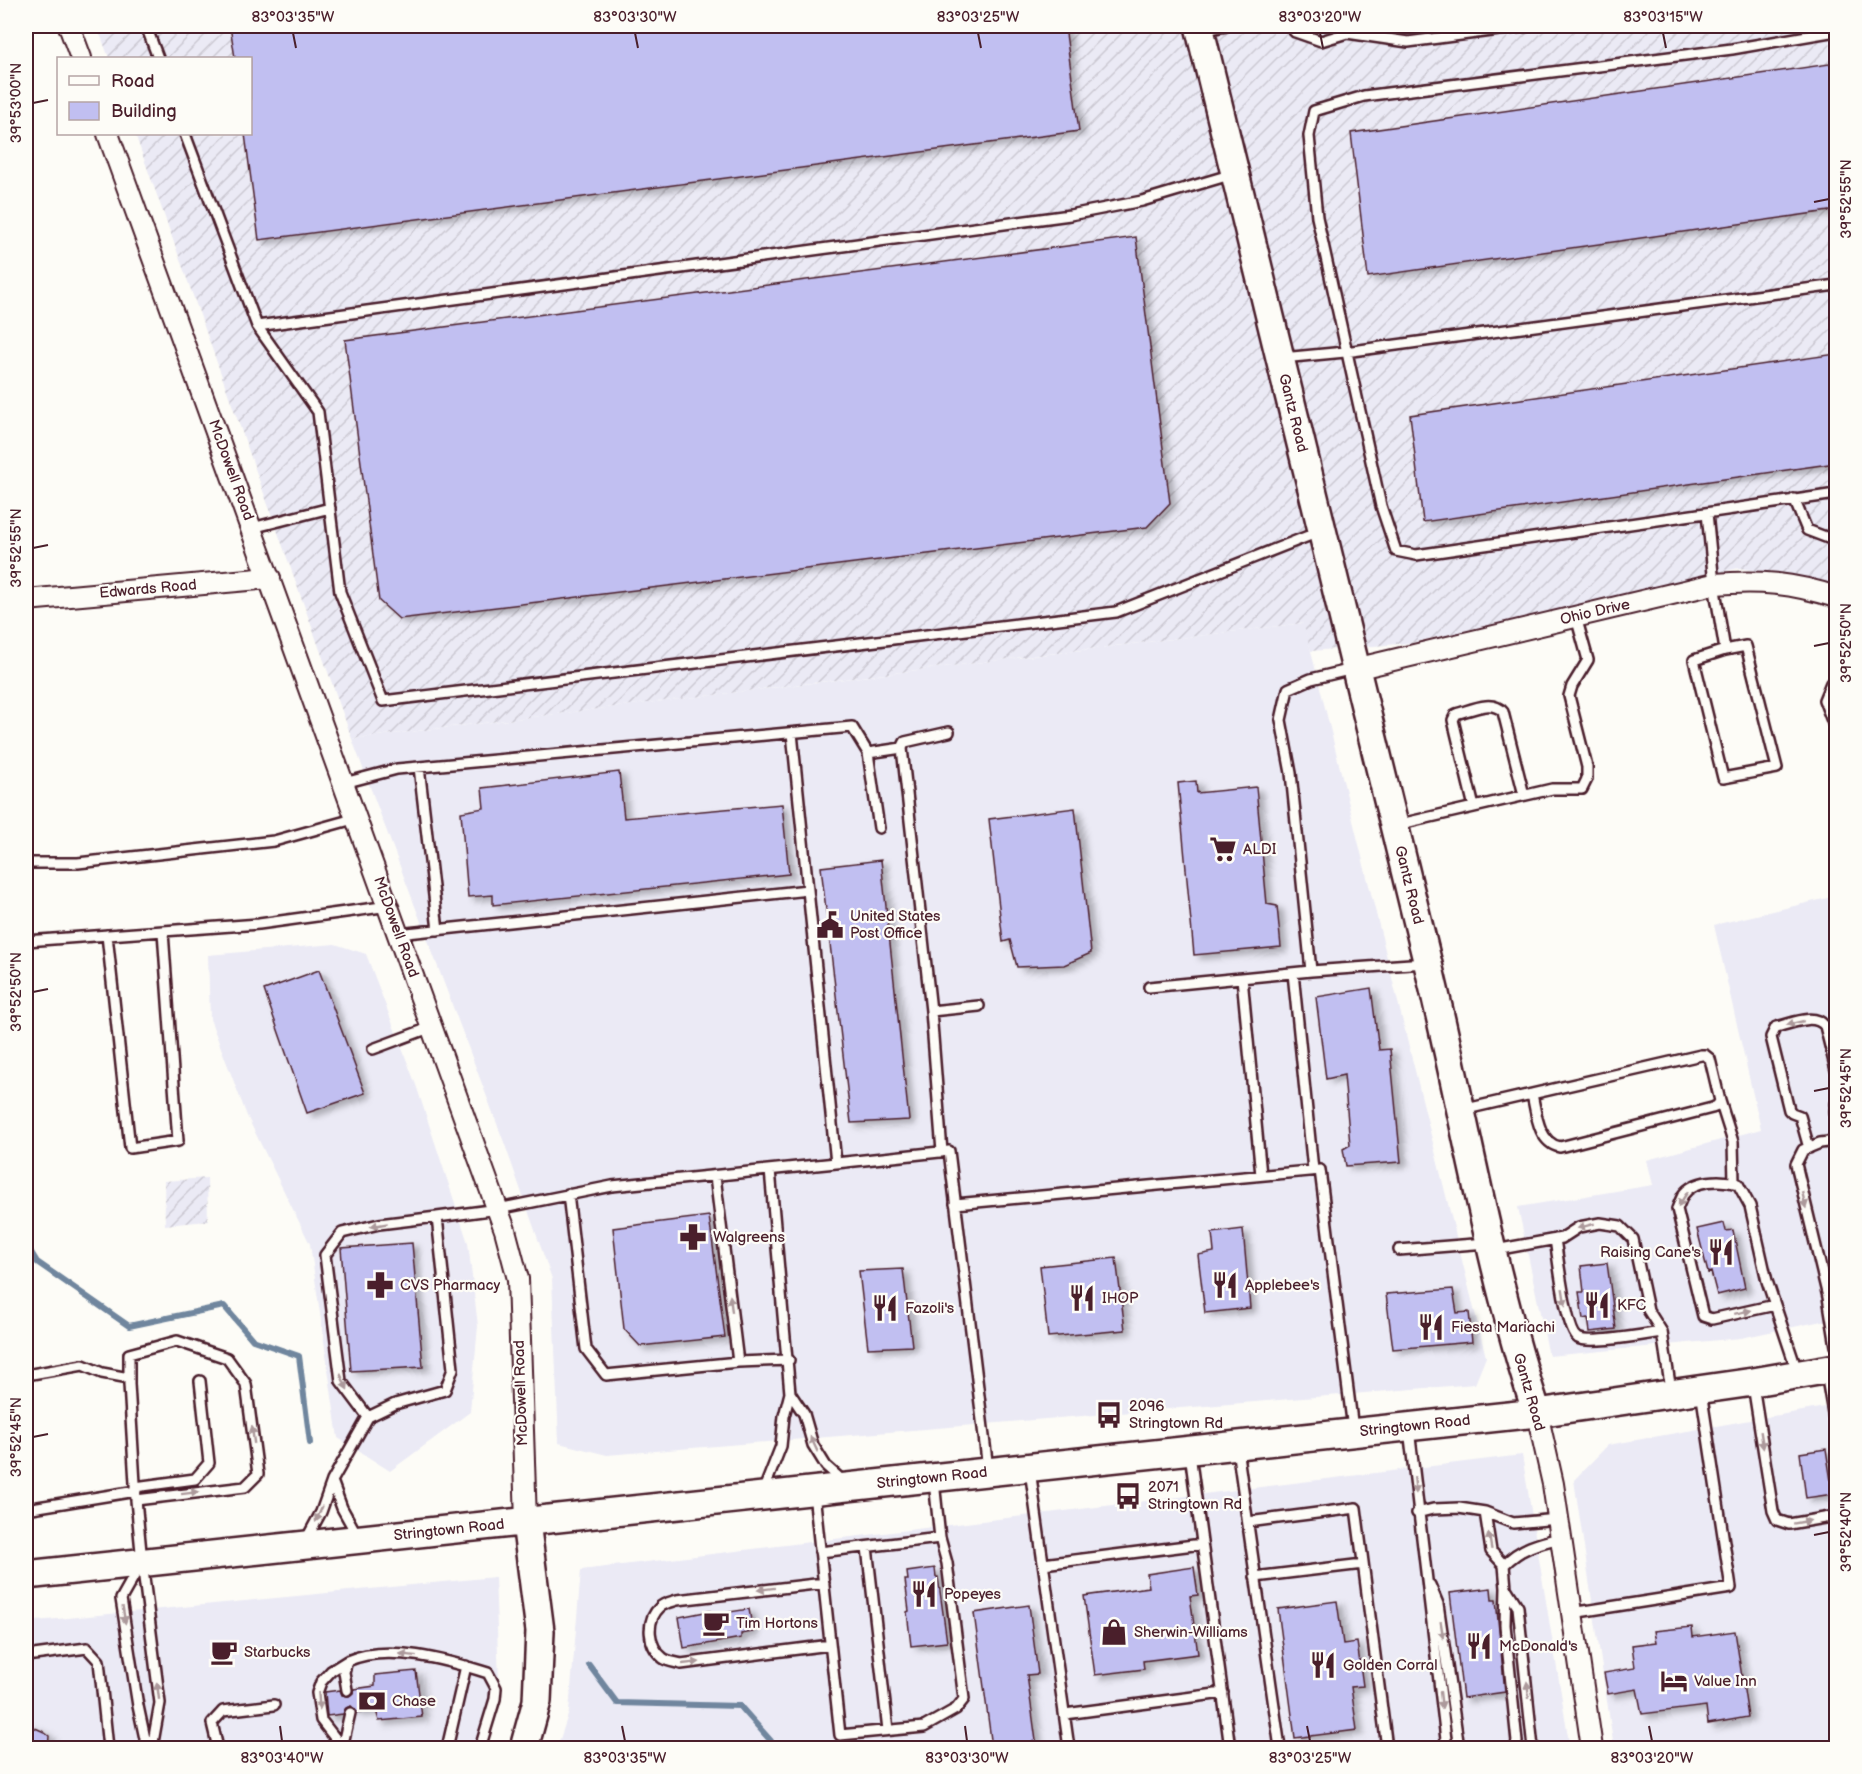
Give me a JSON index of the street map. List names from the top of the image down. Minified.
{"streets":{"main road":["Gantz Road","McDowell Road","Stringtown Road"],"street":["Edwards Road","Ohio Drive"]},"crossings":[["Gantz Road","Ohio Drive"],["Gantz Road","Stringtown Road"],["McDowell Road","Edwards Road"],["McDowell Road","Stringtown Road"]],"places":{"supermarket":["ALDI"],"public building":["United States Post Office"],"pharmacy":["Walgreens","CVS Pharmacy"],"restaurant":["Raising Cane's","Applebee's","IHOP","KFC","Fazoli's","Fiesta Mariachi","Popeyes","McDonald's","Golden Corral"],"bus stop":["2096 Stringtown Rd","2071 Stringtown Rd"],"cafe":["Tim Hortons","Starbucks"],"shop":["Sherwin-Williams"],"hotel":["Value Inn"],"bank":["Chase"]},"legend":["Road","Building"],"coordinates":["83°03'35\"W","83°03'30\"W","83°03'25\"W","83°03'20\"W","83°03'15\"W","39°53'00\"N","39°52'55\"N","39°52'50\"N","39°52'45\"N","39°52'40\"N","83°03'40\"W"]}
